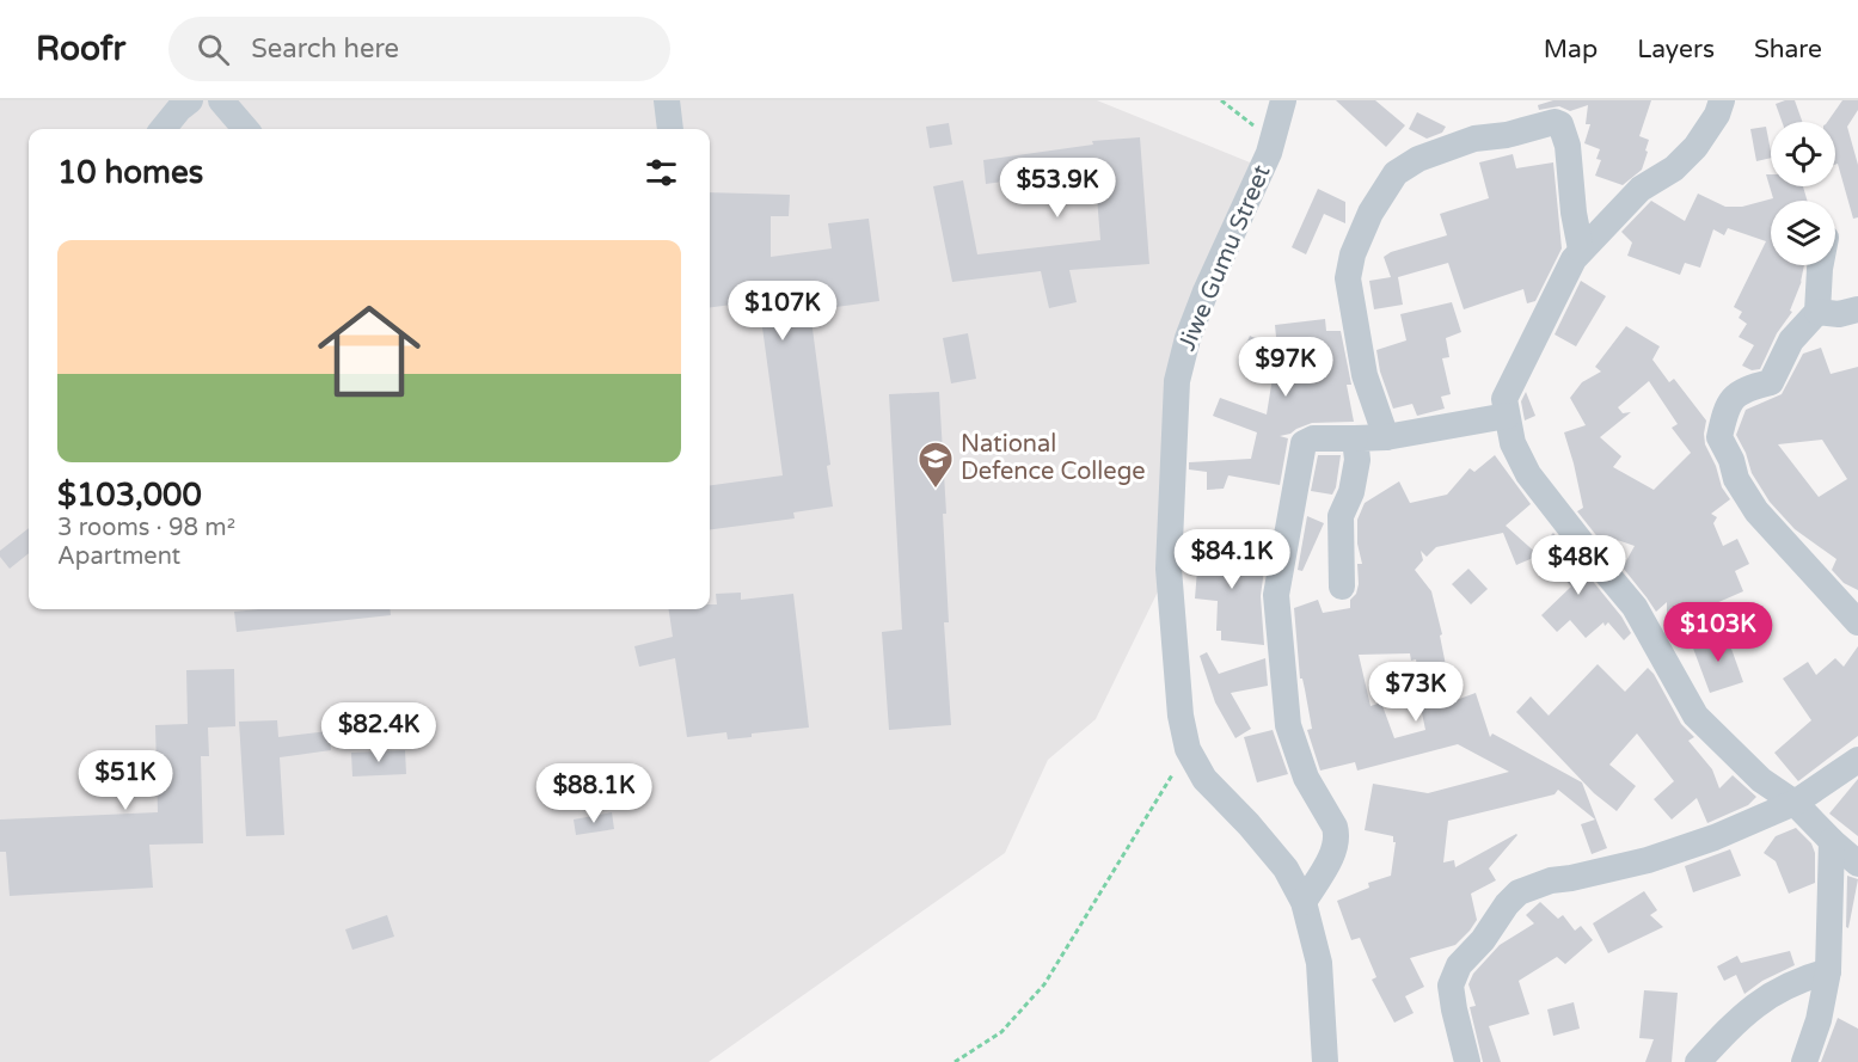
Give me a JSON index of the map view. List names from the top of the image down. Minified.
{"streets":{"street":["Jiwe Gumu Street"]},"places":{"school or university":["National Defence College"]},"page":{"header":"Roofr","search":"Search here","nav":["Map","Layers","Share"],"heading":"10 homes","price":["$53.9K","$107K","$97K","$84.1K","$48K","$103K","$73K","$82.4K","$51K","$88.1K"],"list":[{"name":"$103,000","note":"3 rooms · 98 m² · Apartment"}]}}
